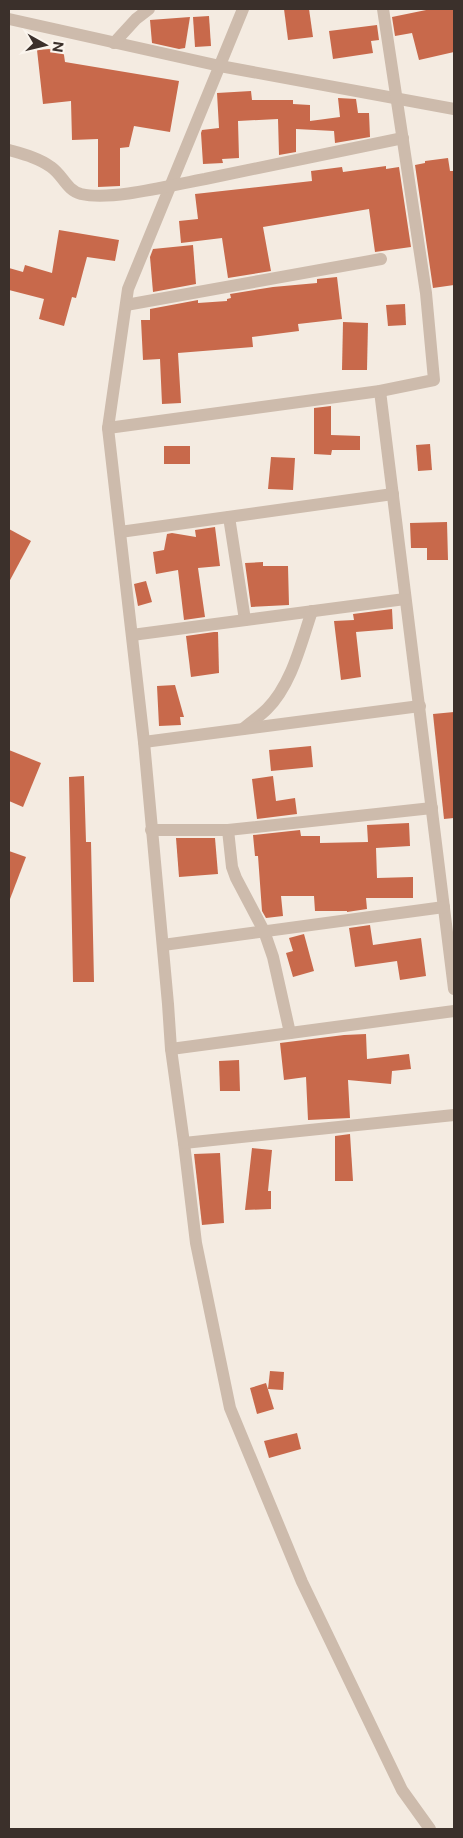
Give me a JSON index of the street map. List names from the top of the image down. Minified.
{"north":"right"}
